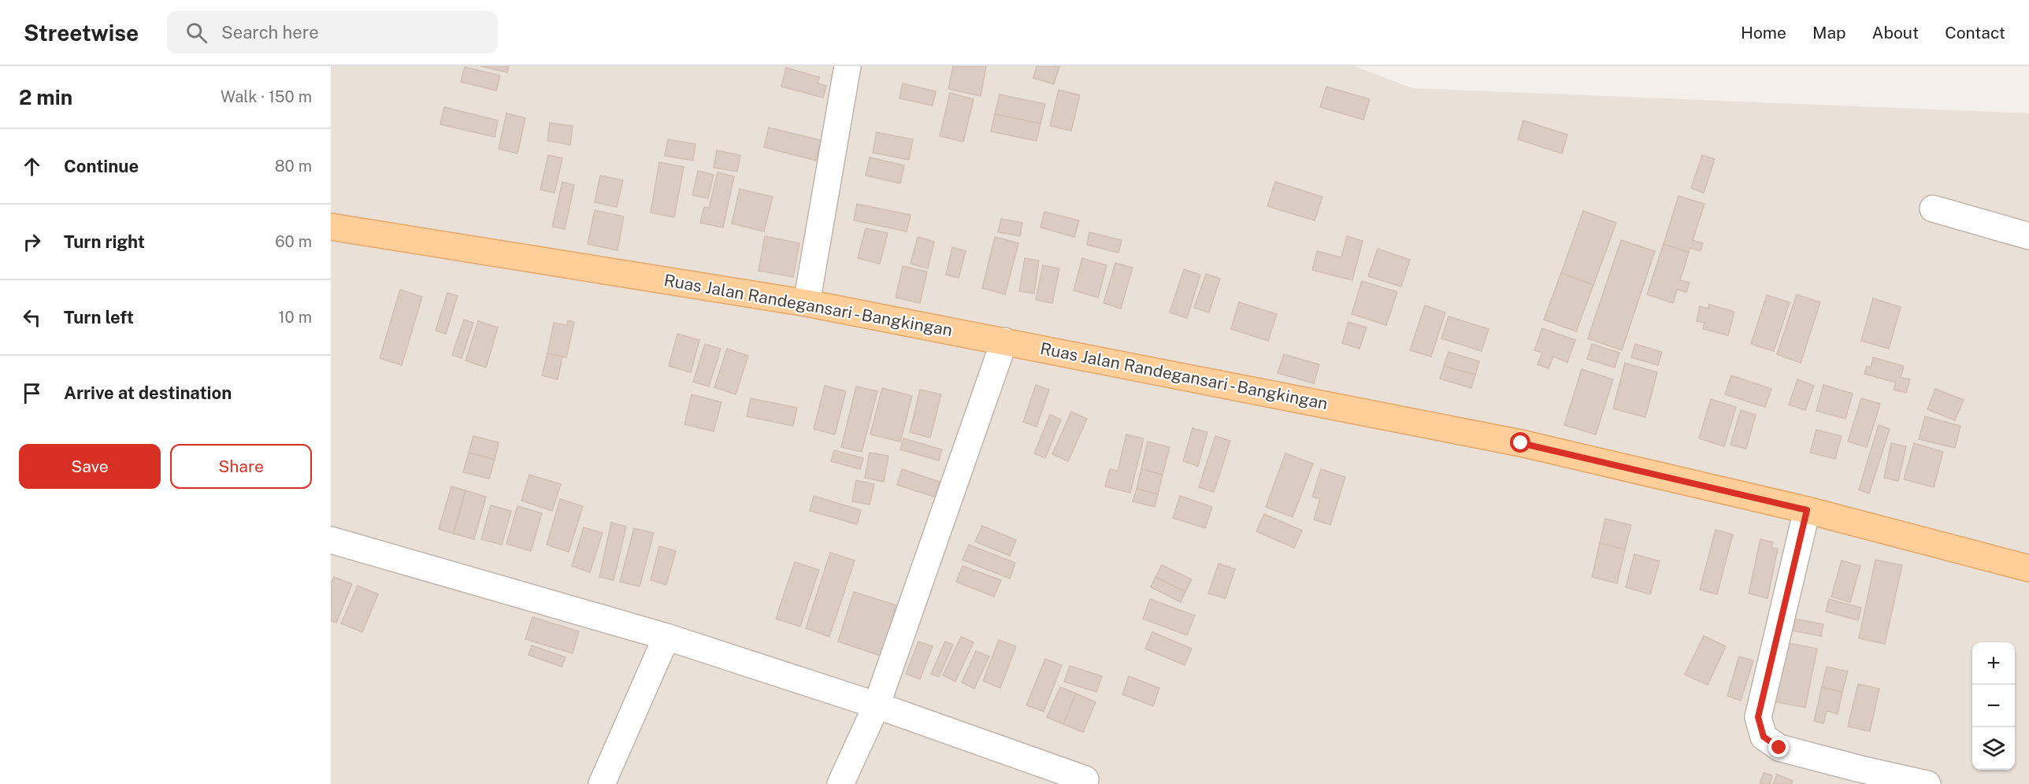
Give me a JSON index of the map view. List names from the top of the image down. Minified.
{"streets":{"main road":["Ruas Jalan Randegansari - Bangkingan"]},"page":{"header":"Streetwise","search":"Search here","nav":["Home","Map","About","Contact"],"heading":["2 min","Walk · 150 m"],"list":[["Continue","80 m"],["Turn right","60 m"],["Turn left","10 m"],"Arrive at destination"],"buttons":["Save","Share"],"map_buttons":["+","−"]}}
